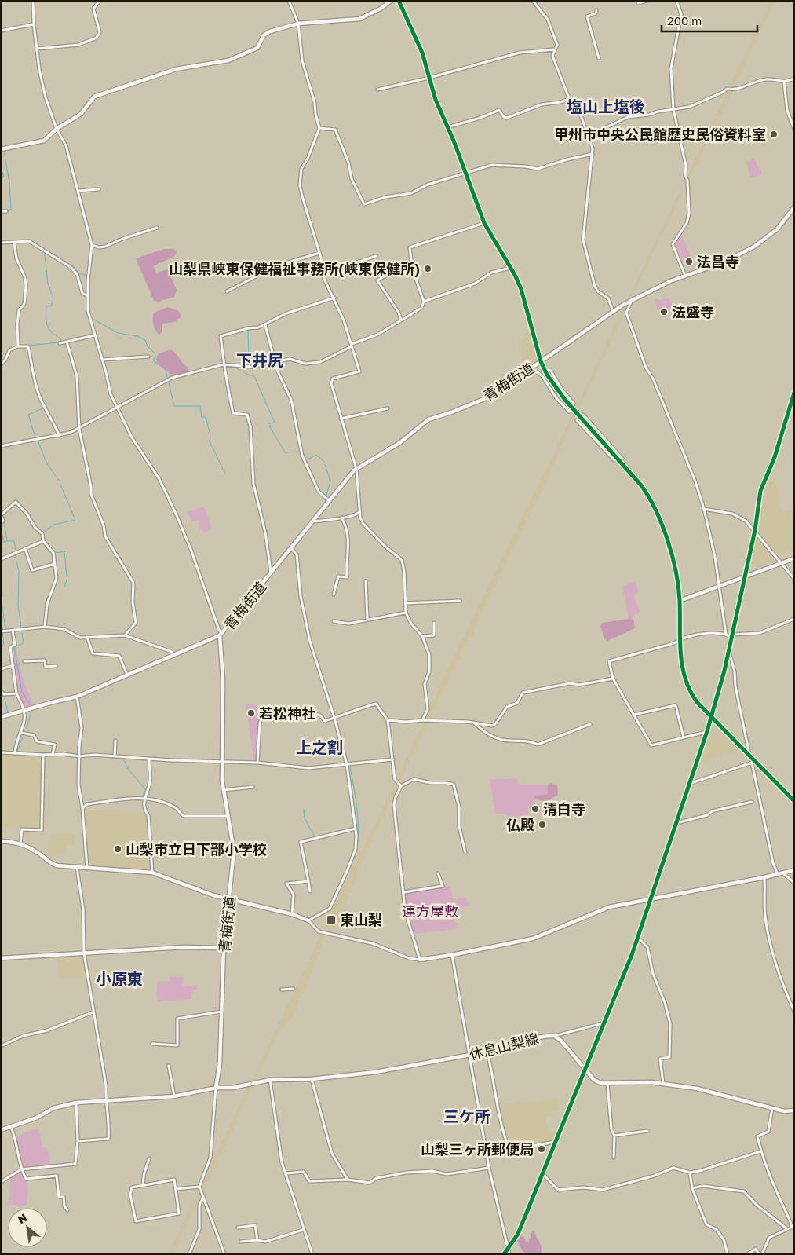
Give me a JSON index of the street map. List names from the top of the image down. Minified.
{"streets":{"street":["青梅街道","休息山梨線"]},"crossings":[["青梅街道","休息山梨線"]],"districts":["塩山上塩後","下井尻","上之割","小原東","三ケ所"],"parks":["連方屋敷"],"places":{"other":["甲州市中央公民館歴史民俗資料室","法昌寺","山梨県峡東保健福祉事務所(峡東保健所)","法盛寺","若松神社","清白寺","仏殿","山梨市立日下部小学校","山梨三ヶ所郵便局"],"transit":["東山梨"]},"scale_bar":"200 m","north":"top left"}
